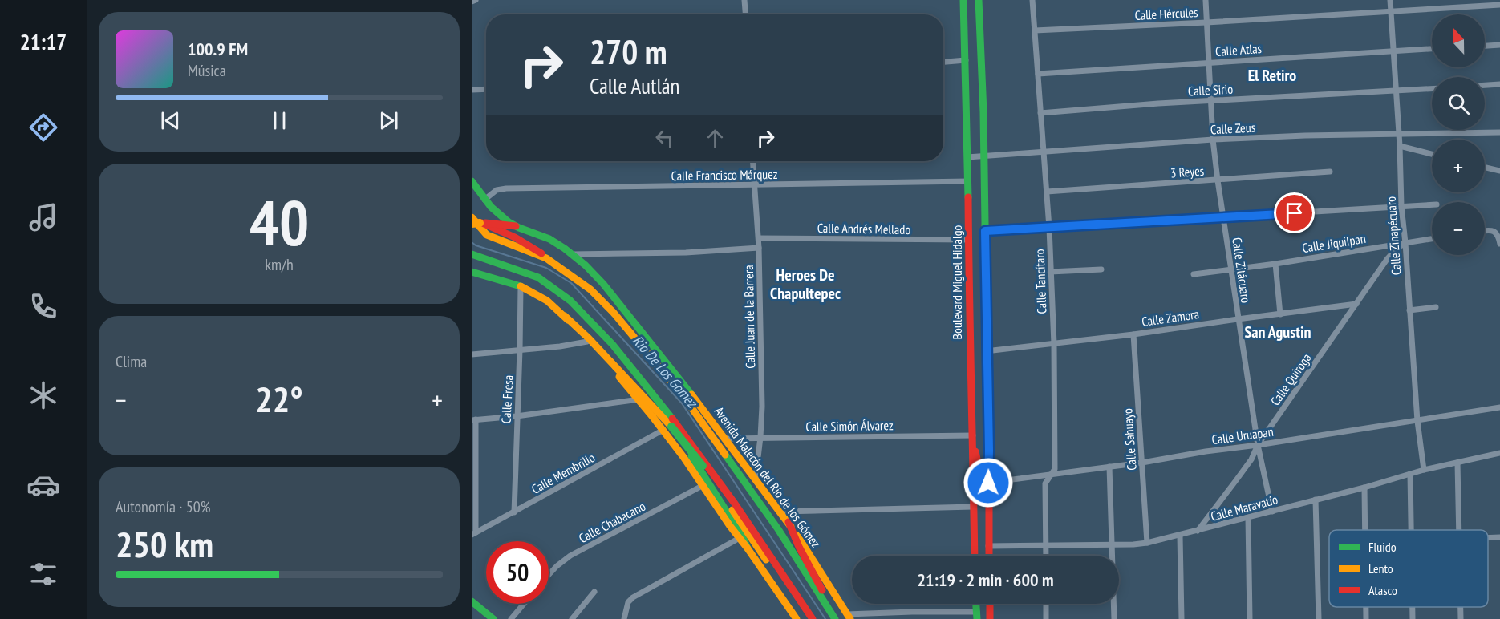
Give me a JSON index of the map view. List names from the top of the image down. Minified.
{"streets":{"main road":["Boulevard Miguel Hidalgo","Avenida Malecón del Río de los Gómez"],"street":["Calle Hércules","Calle Atlas","Calle Sirio","Calle Zeus","3 Reyes","Calle Francisco Márquez","Calle Andrés Mellado","Calle Zinapécuaro","Calle Jiquilpan","Calle Zitácuaro","Calle Tancítaro","Calle Juan de la Barrera","Calle Zamora","Calle Quiroga","Calle Fresa","Calle Simón Álvarez","Calle Uruapan","Calle Sahuayo","Calle Membrillo","Calle Maravatío","Calle Chabacano"]},"crossings":[["Calle Hércules","Calle Zinapécuaro"],["Calle Hércules","Calle Zitácuaro"],["Calle Hércules","Calle Tancítaro"],["Calle Atlas","Calle Zinapécuaro"],["Calle Atlas","Calle Zitácuaro"],["Calle Atlas","Calle Tancítaro"],["Calle Sirio","Calle Zinapécuaro"],["Calle Sirio","Calle Zitácuaro"],["Calle Sirio","Calle Tancítaro"],["Calle Zeus","Calle Zinapécuaro"],["Calle Zeus","Calle Zitácuaro"],["Calle Zeus","Calle Tancítaro"],["Calle Zeus","Boulevard Miguel Hidalgo"],["3 Reyes","Calle Zitácuaro"],["3 Reyes","Calle Tancítaro"],["Calle Francisco Márquez","Boulevard Miguel Hidalgo"],["Calle Francisco Márquez","Calle Juan de la Barrera"],["Calle Francisco Márquez","Avenida Malecón del Río de los Gómez"],["Calle Andrés Mellado","Boulevard Miguel Hidalgo"],["Calle Andrés Mellado","Calle Juan de la Barrera"],["Calle Zinapécuaro","Calle Jiquilpan"],["Calle Zinapécuaro","Calle Quiroga"],["Calle Zinapécuaro","Calle Uruapan"],["Calle Zinapécuaro","Calle Maravatío"],["Calle Jiquilpan","Calle Zitácuaro"],["Calle Jiquilpan","Calle Quiroga"],["Calle Zitácuaro","Calle Zamora"],["Calle Zitácuaro","Calle Quiroga"],["Calle Zitácuaro","Calle Uruapan"],["Calle Zitácuaro","Calle Maravatío"],["Calle Tancítaro","Calle Zamora"],["Calle Tancítaro","Calle Uruapan"],["Calle Tancítaro","Calle Maravatío"],["Boulevard Miguel Hidalgo","Calle Simón Álvarez"],["Calle Juan de la Barrera","Calle Simón Álvarez"],["Calle Juan de la Barrera","Avenida Malecón del Río de los Gómez"],["Calle Zamora","Calle Quiroga"],["Calle Zamora","Calle Sahuayo"],["Calle Quiroga","Calle Uruapan"],["Calle Quiroga","Calle Maravatío"],["Calle Fresa","Calle Membrillo"],["Calle Simón Álvarez","Avenida Malecón del Río de los Gómez"],["Calle Uruapan","Calle Sahuayo"],["Calle Sahuayo","Calle Maravatío"]],"districts":["El Retiro","Heroes De Chapultepec","San Agustin"],"water":["Rio De Los Gomez"],"legend":["Fluido","Lento","Atasco"],"north":"top","page":{"tabs":"21:17","map_buttons":["+","−"],"turn":["270 m","Calle Autlán"],"song":["100.9 FM","Música"],"tile":[["40","km/h"],"Clima",["Autonomía · 50%","250 km"]],"heat":["−","22°","+"],"limit":"50","trip":"21:19 · 2 min · 600 m"}}
